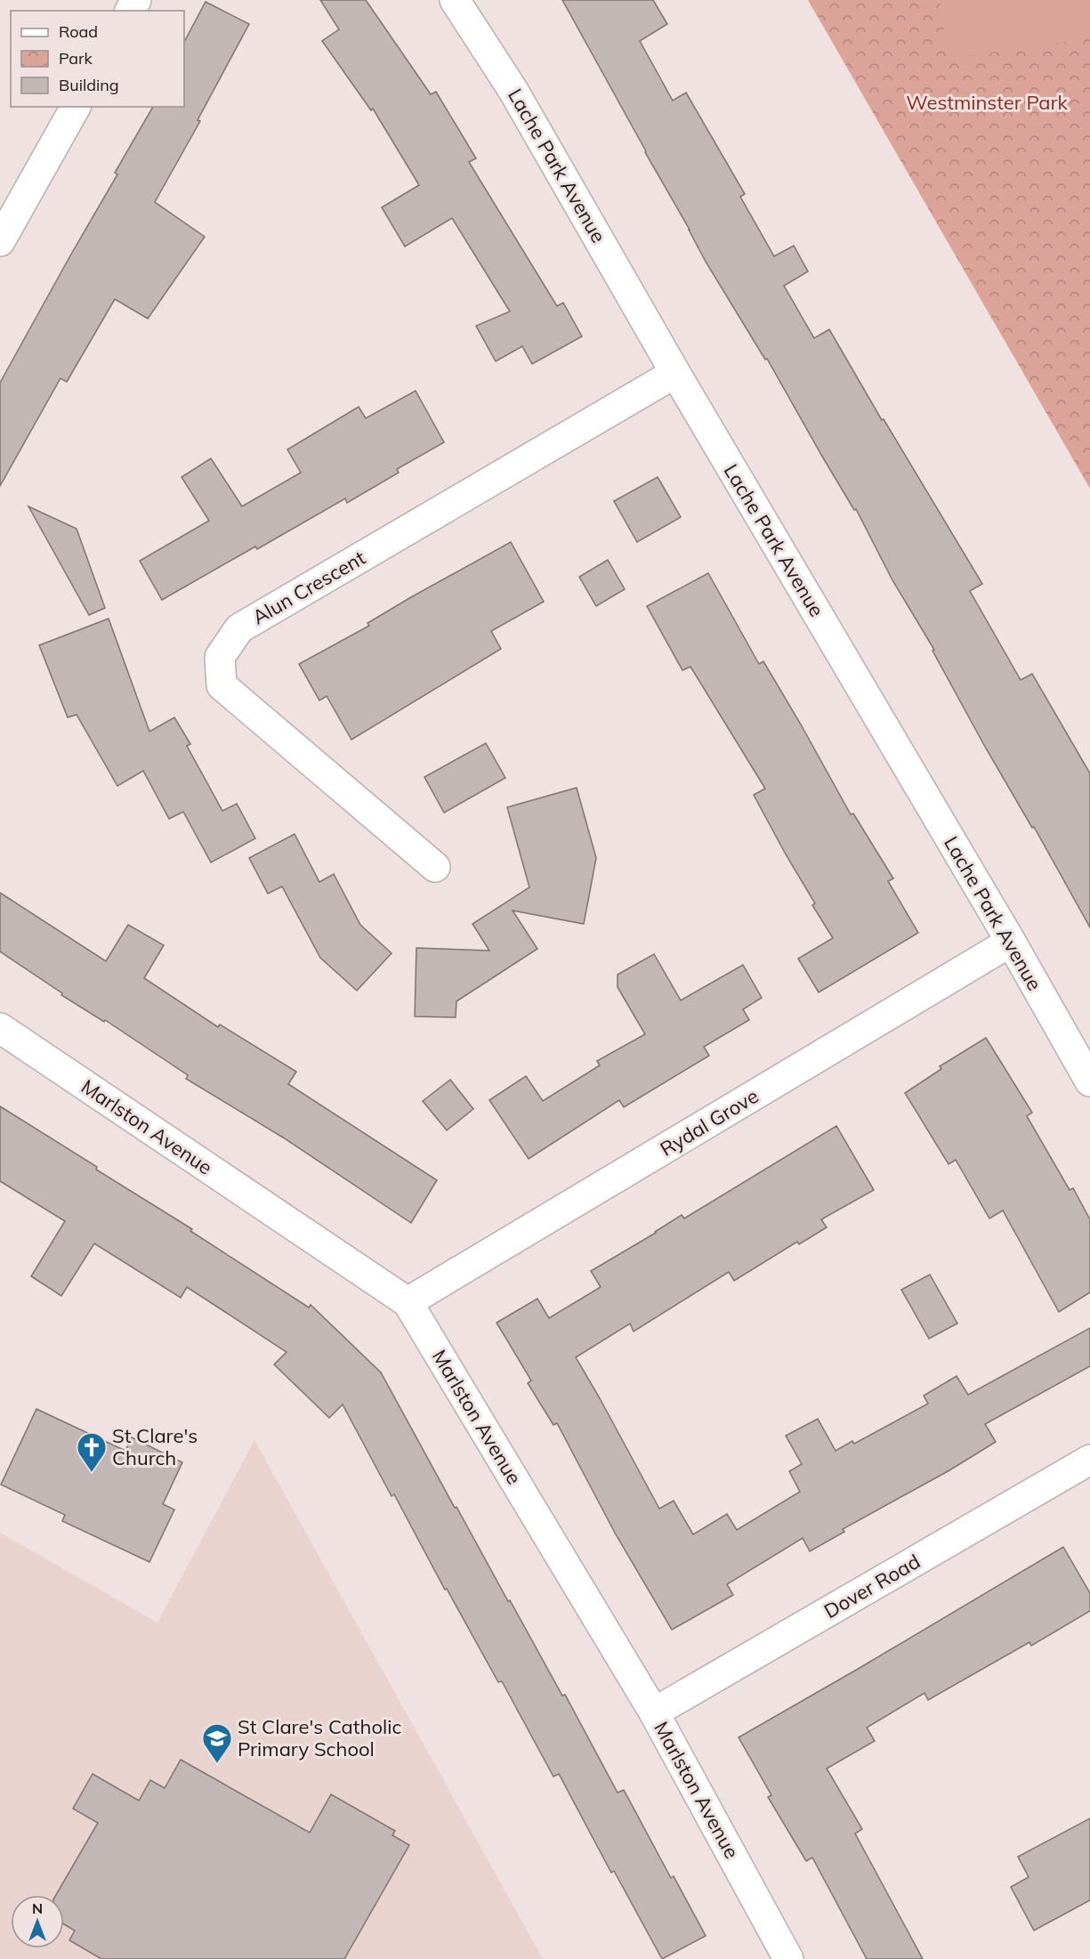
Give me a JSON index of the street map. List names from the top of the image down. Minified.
{"streets":{"street":["Lache Park Avenue","Alun Crescent","Rydal Grove","Marlston Avenue","Dover Road"]},"crossings":[["Lache Park Avenue","Alun Crescent"],["Lache Park Avenue","Rydal Grove"],["Rydal Grove","Marlston Avenue"],["Marlston Avenue","Dover Road"]],"parks":["Westminster Park"],"places":{"church":["St Clare's Church"],"school or university":["St Clare's Catholic Primary School"]},"legend":["Road","Park","Building"],"north":"top"}
